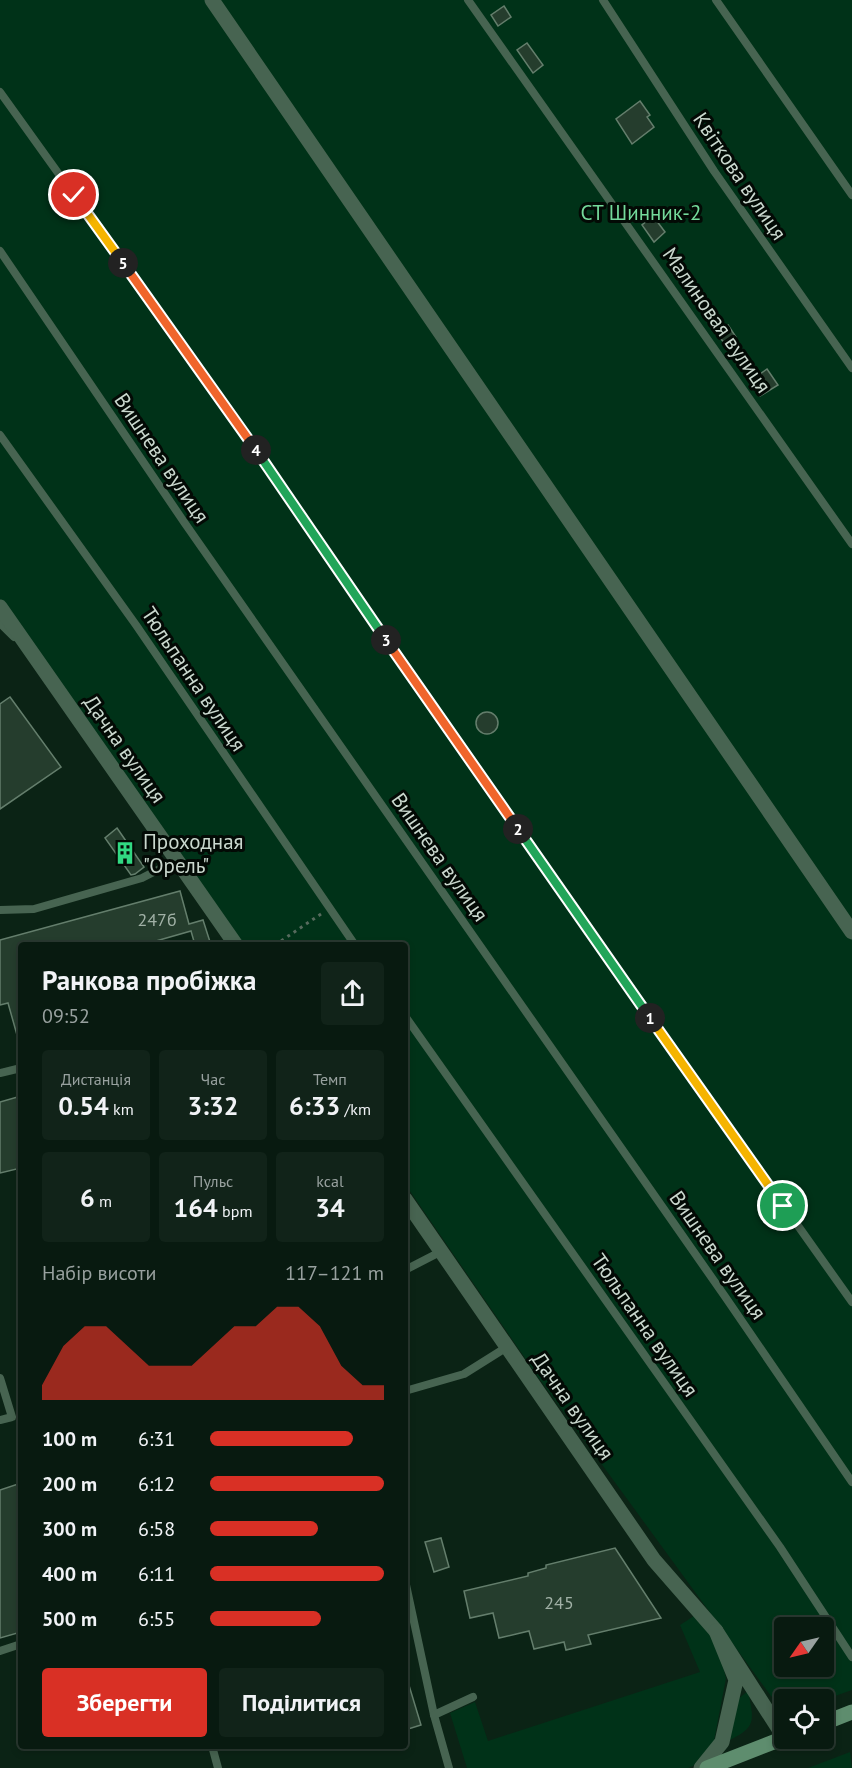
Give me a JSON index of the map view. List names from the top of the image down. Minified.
{"streets":{"street":["Дачна вулиця"],"lane":["Квіткова вулиця","Малиновая вулиця","Вишнева вулиця","Тюльпанна вулиця"]},"parks":["СТ Шинник-2"],"places":{"building":["Проходная \"Орель\""]},"house_numbers":["247б","245"],"north":"bottom left","page":{"pins":["5","4","3","2","1"],"heading":["Ранкова пробіжка","09:52"],"stats":[["Дистанція","0.54 km"],["Час","3:32"],["Темп","6:33 /km"],["6 m"],["Пульс","164 bpm"],["kcal","34"]],"chart":["Набір висоти","117–121 m"],"list":[{"name":"100 m","note":"6:31"},{"name":"200 m","note":"6:12"},{"name":"300 m","note":"6:58"},{"name":"400 m","note":"6:11"},{"name":"500 m","note":"6:55"}],"buttons":["Зберегти","Поділитися"]}}
